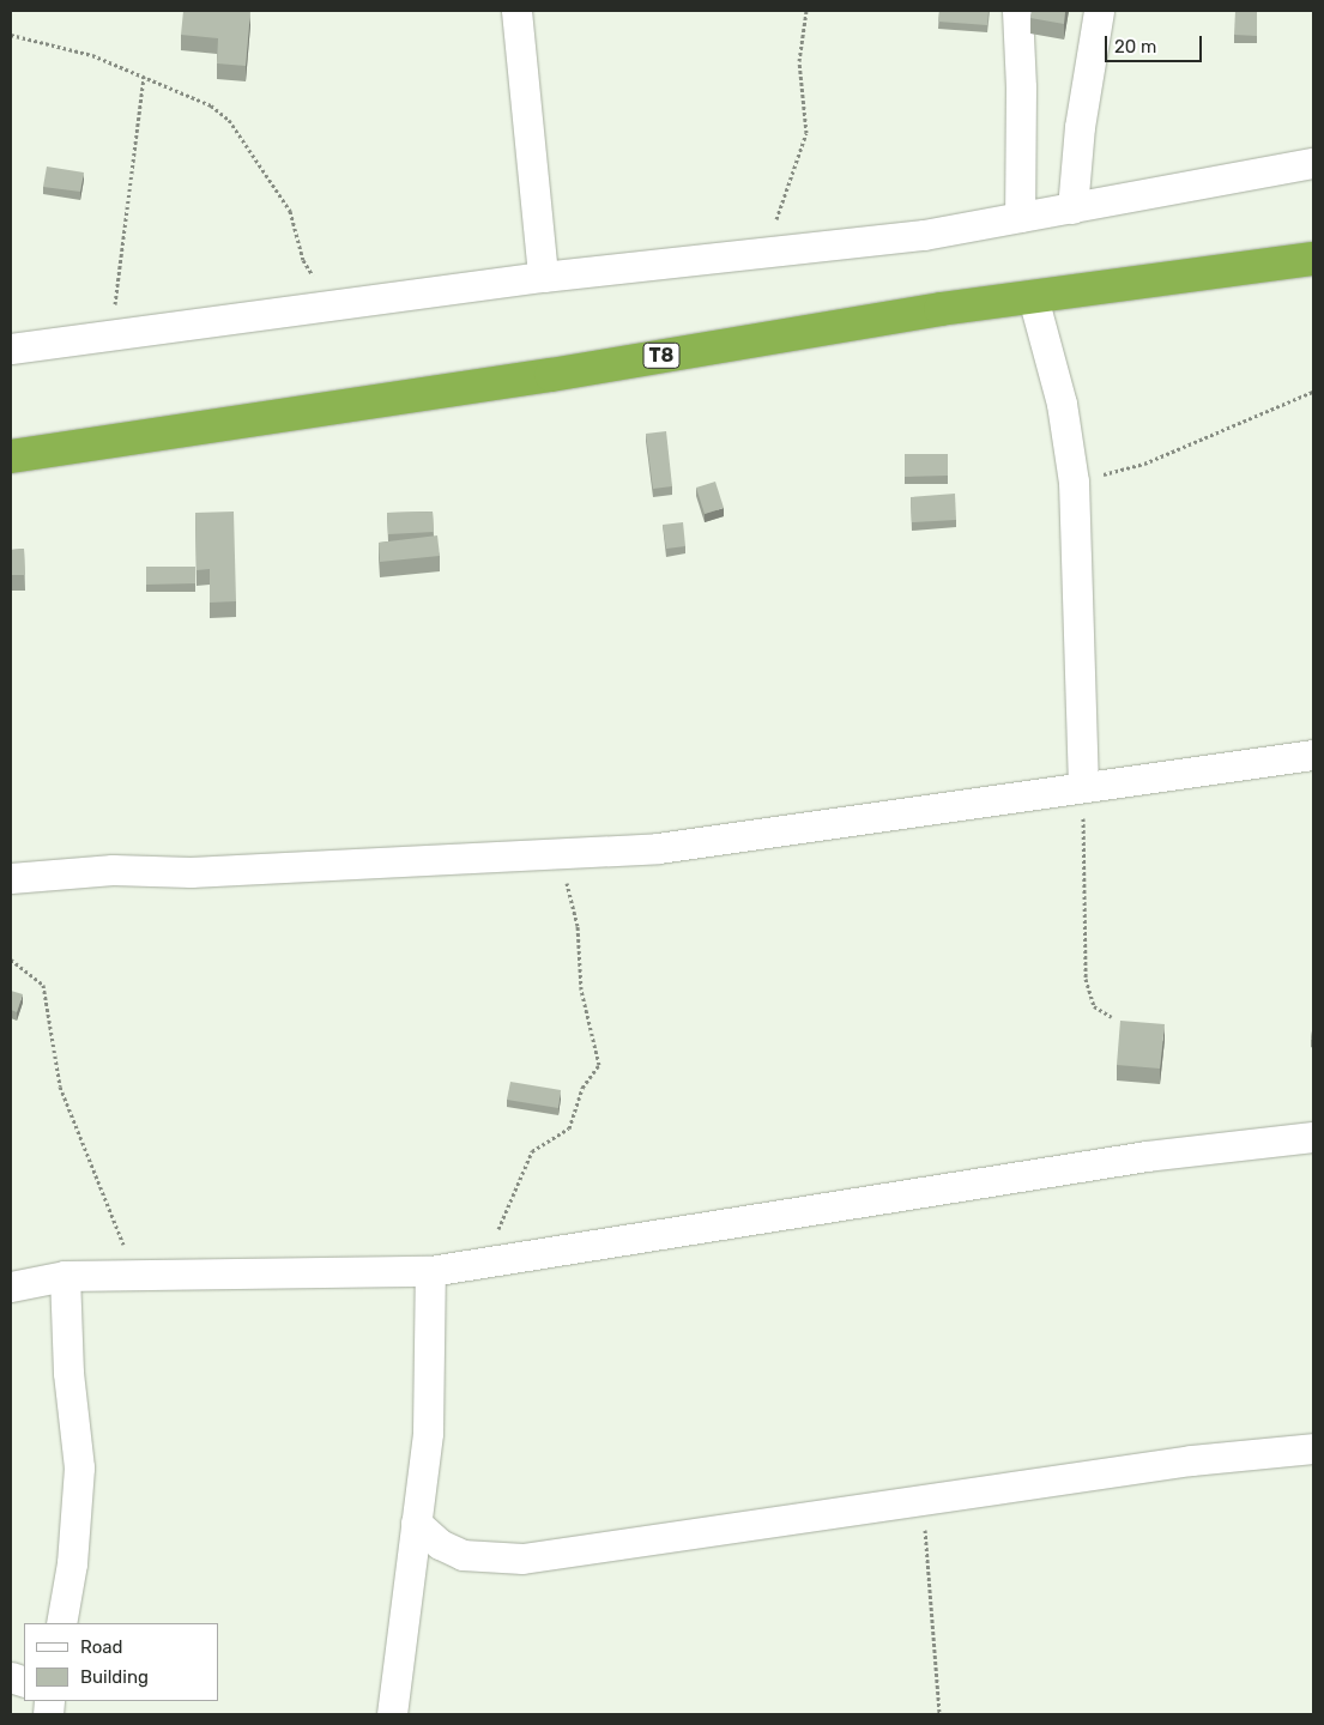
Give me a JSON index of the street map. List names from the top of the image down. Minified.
{"streets":{"highway":["T8"]},"legend":["Road","Building"],"scale_bar":"20 m"}
